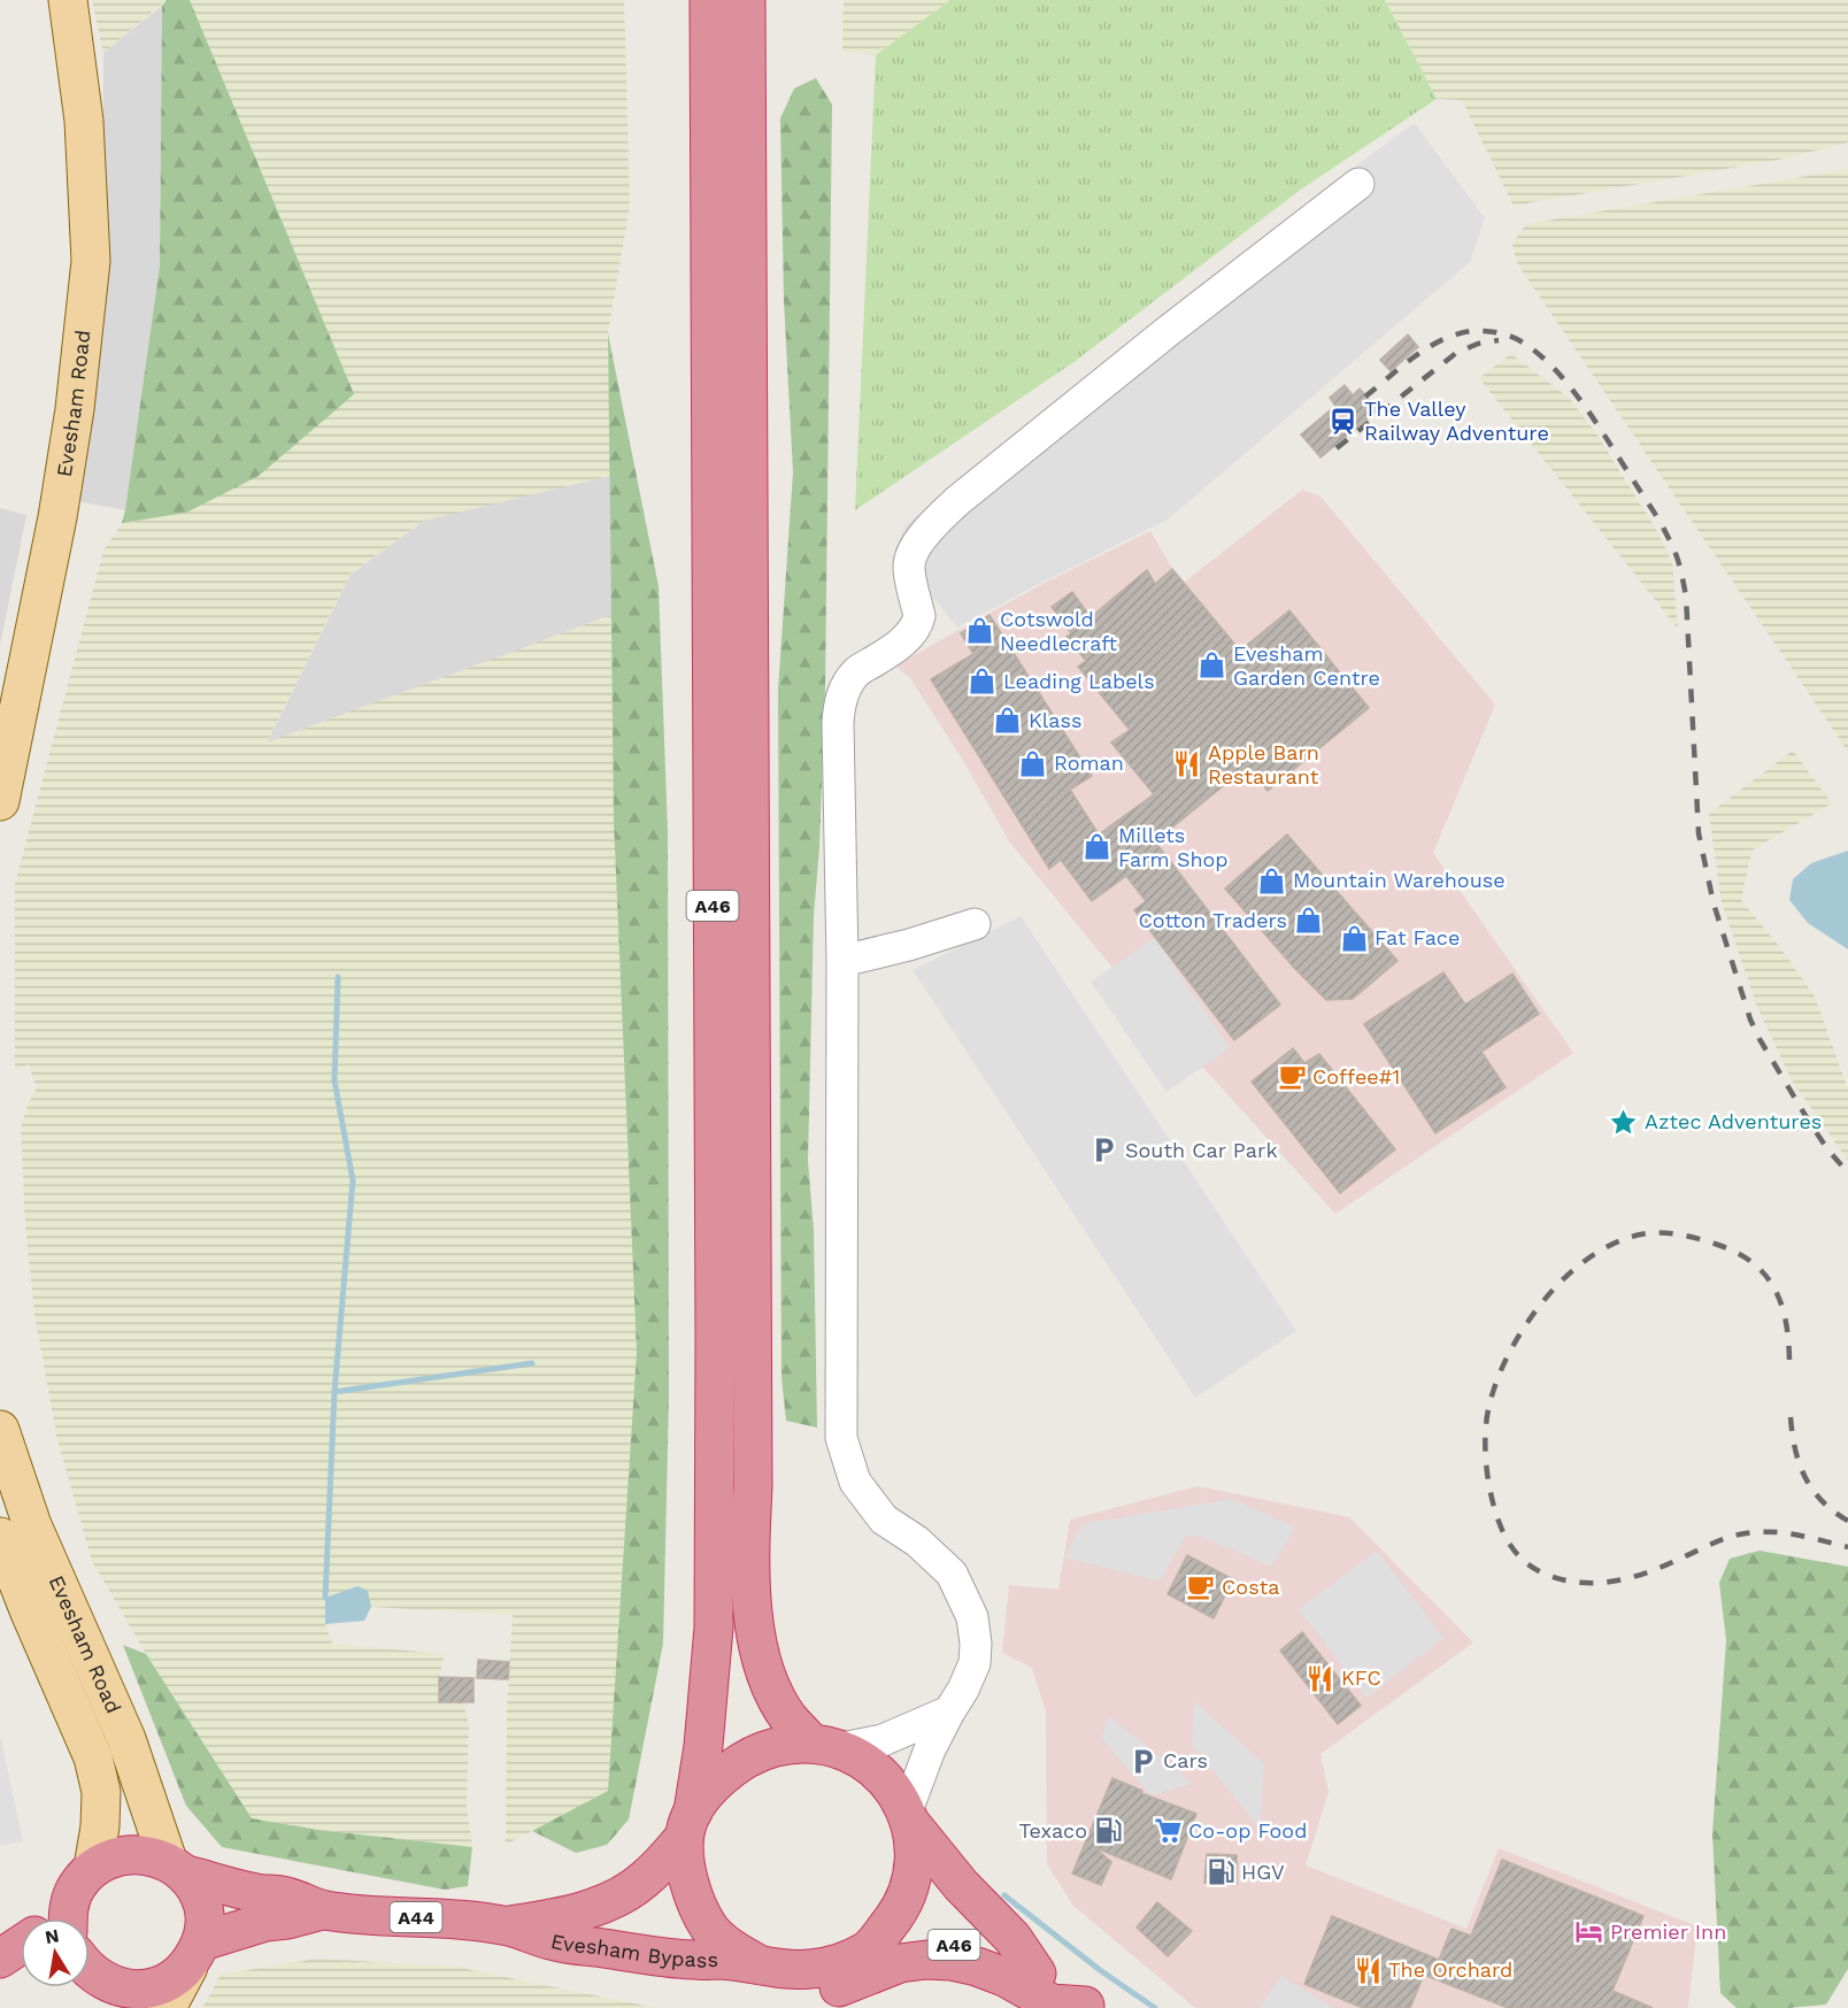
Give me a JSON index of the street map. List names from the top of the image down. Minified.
{"streets":{"highway":["A46","A44","Evesham Bypass"],"main road":["Evesham Road"]},"crossings":[["Evesham Road","Evesham Bypass"],["A46","Evesham Bypass"]],"places":{"station":["The Valley Railway Adventure"],"shop":["Cotswold Needlecraft","Evesham Garden Centre","Leading Labels","Klass","Roman","Millets Farm Shop","Mountain Warehouse","Cotton Traders","Fat Face"],"restaurant":["Apple Barn Restaurant","KFC","The Orchard"],"cafe":["Coffee#1","Costa"],"place":["Aztec Adventures"],"parking":["South Car Park","Cars"],"fuel station":["Texaco","HGV"],"supermarket":["Co-op Food"],"hotel":["Premier Inn"]},"north":"top"}
